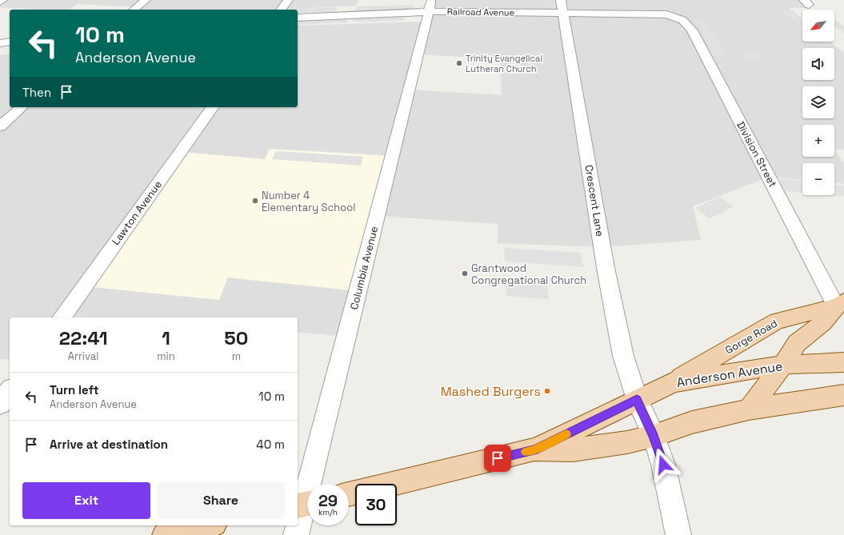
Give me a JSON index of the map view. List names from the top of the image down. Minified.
{"streets":{"main road":["Gorge Road","Anderson Avenue"],"street":["Railroad Avenue","Division Street","Crescent Lane","Lawton Avenue","Columbia Avenue"]},"crossings":[["Railroad Avenue","Division Street"],["Railroad Avenue","Crescent Lane"],["Railroad Avenue","Columbia Avenue"],["Division Street","Gorge Road"],["Crescent Lane","Anderson Avenue"],["Gorge Road","Anderson Avenue"]],"places":["Trinity Evangelical Lutheran Church","Number 4 Elementary School","Grantwood Congregational Church","Mashed Burgers"],"north":"bottom left","page":{"map_buttons":["+","−"],"turn":["10 m","Anderson Avenue"],"then":"Then","eta":["22:41","Arrival","1","min","50","m"],"list":[{"name":"Turn left","note":"Anderson Avenue","value":"10 m"},{"name":"Arrive at destination","value":"40 m"}],"buttons":["Exit","Share"],"speed":"29 km/h","limit":"30"}}
